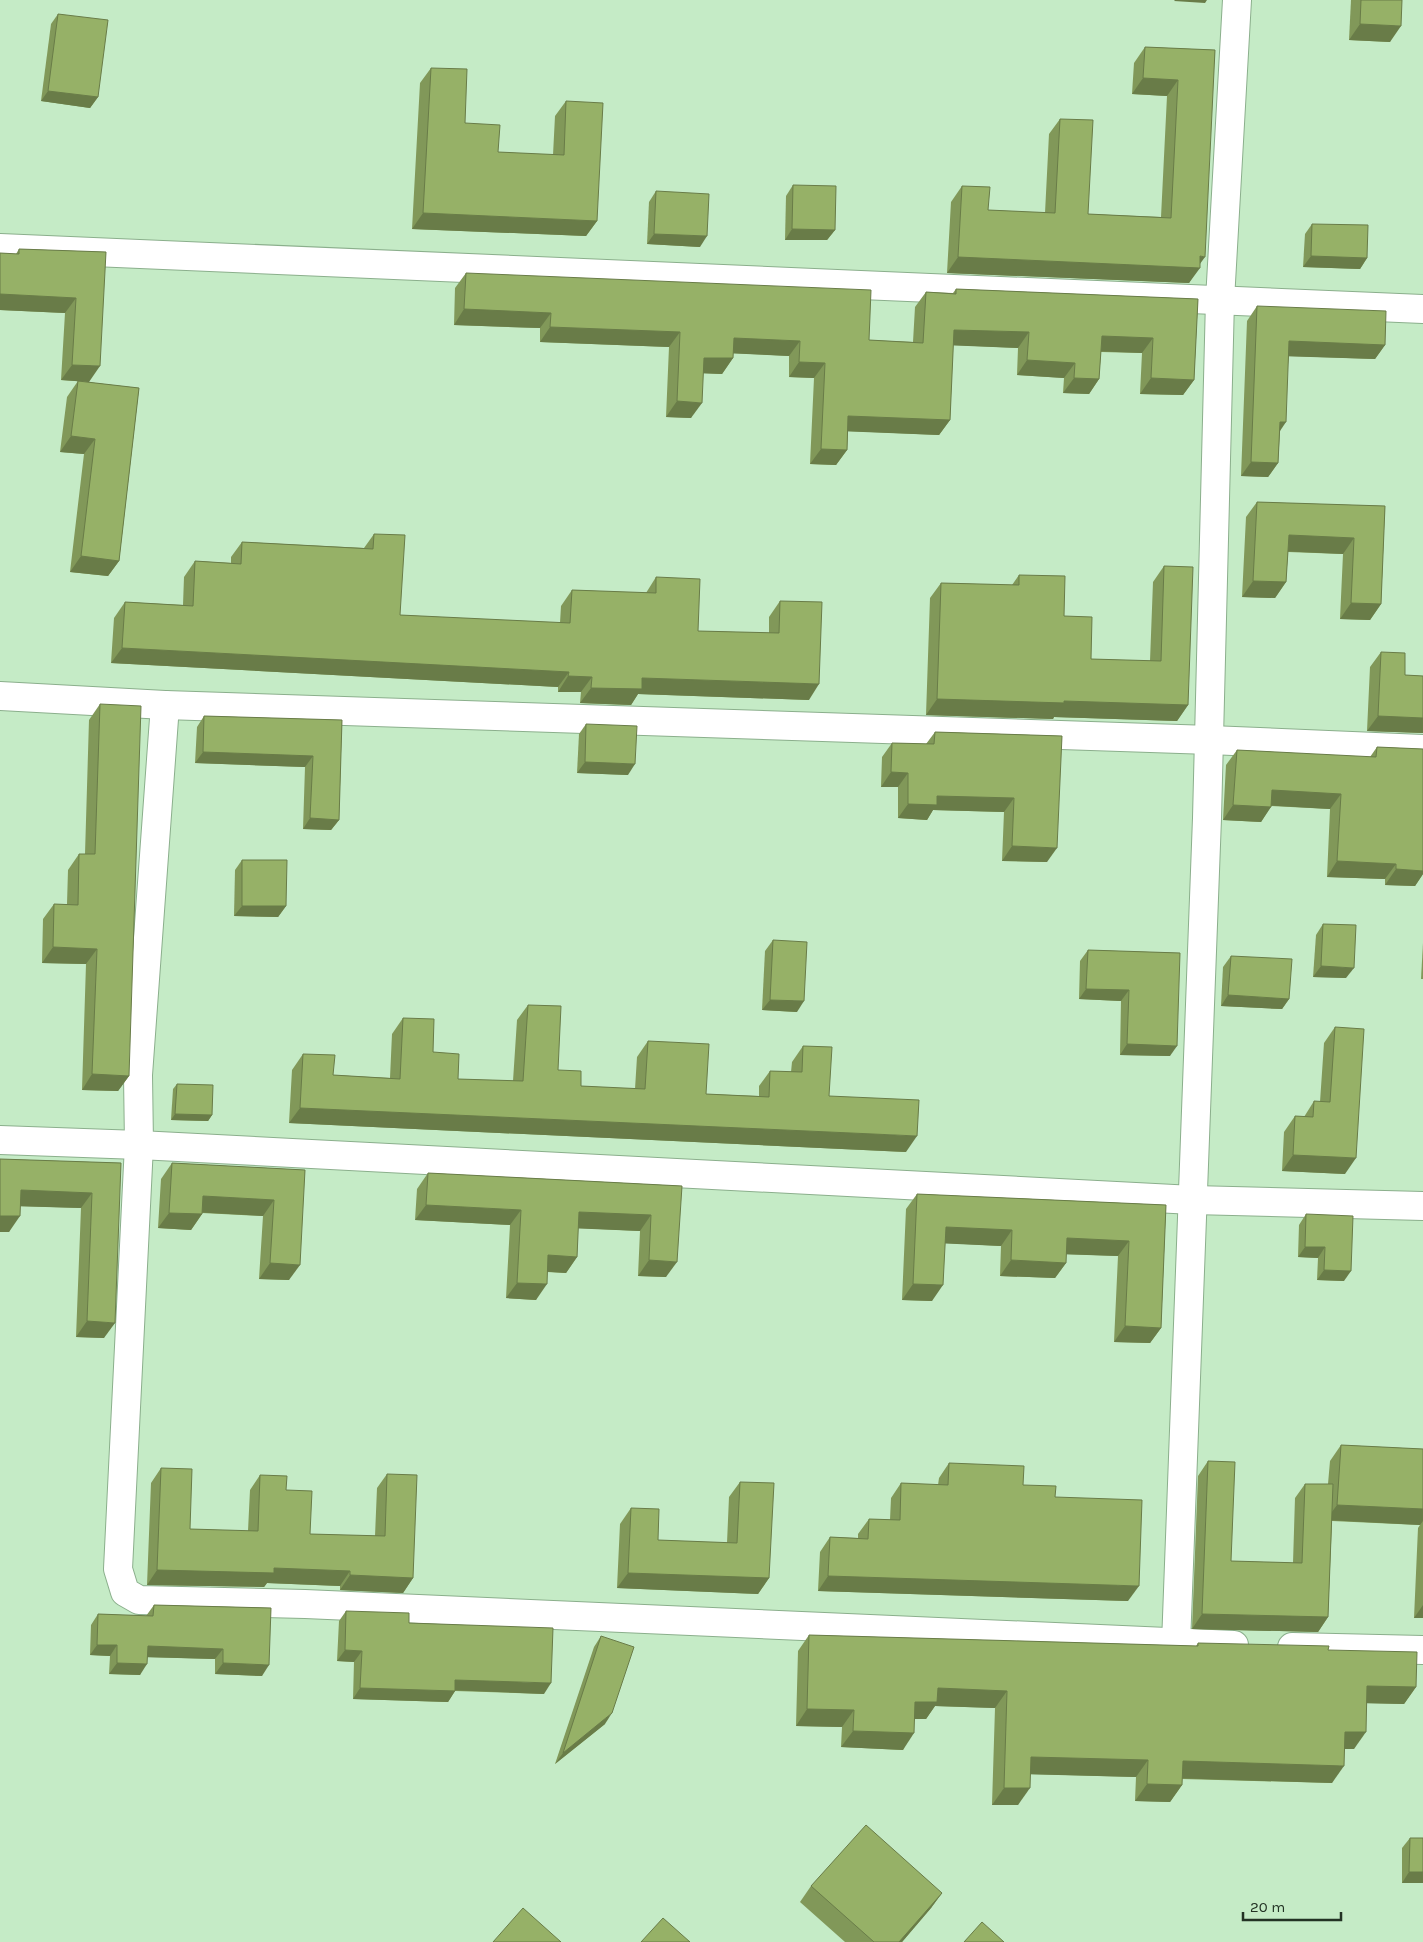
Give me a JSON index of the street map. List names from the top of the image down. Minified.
{"scale_bar":"20 m"}
